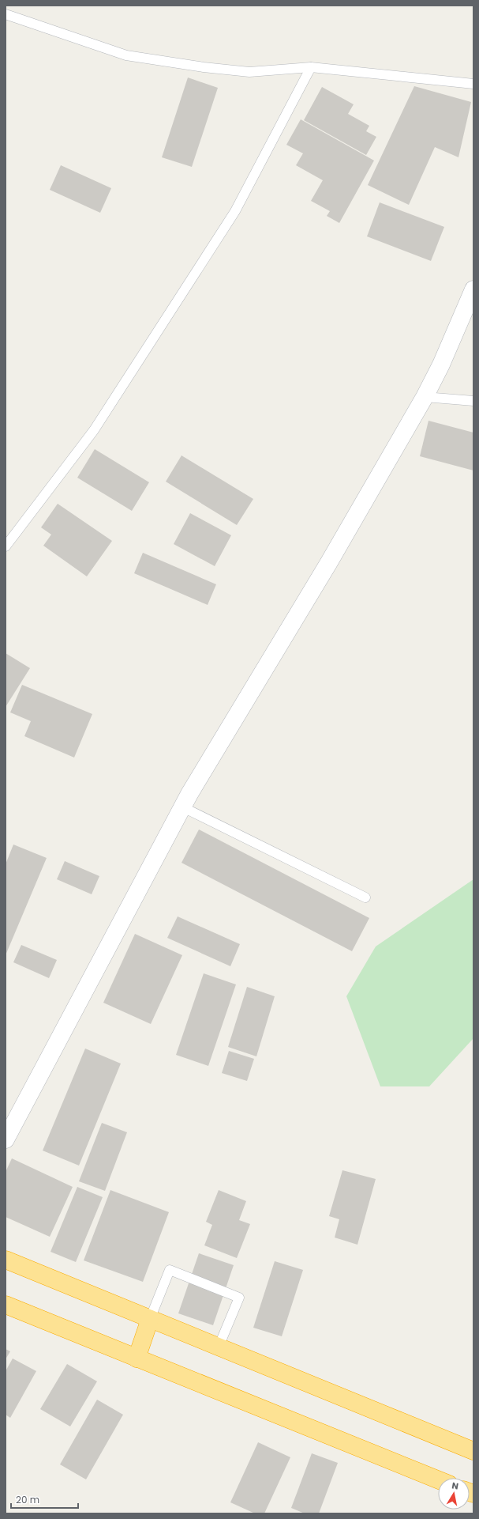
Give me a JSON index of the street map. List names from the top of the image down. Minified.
{"scale_bar":"20 m","north":"top"}
